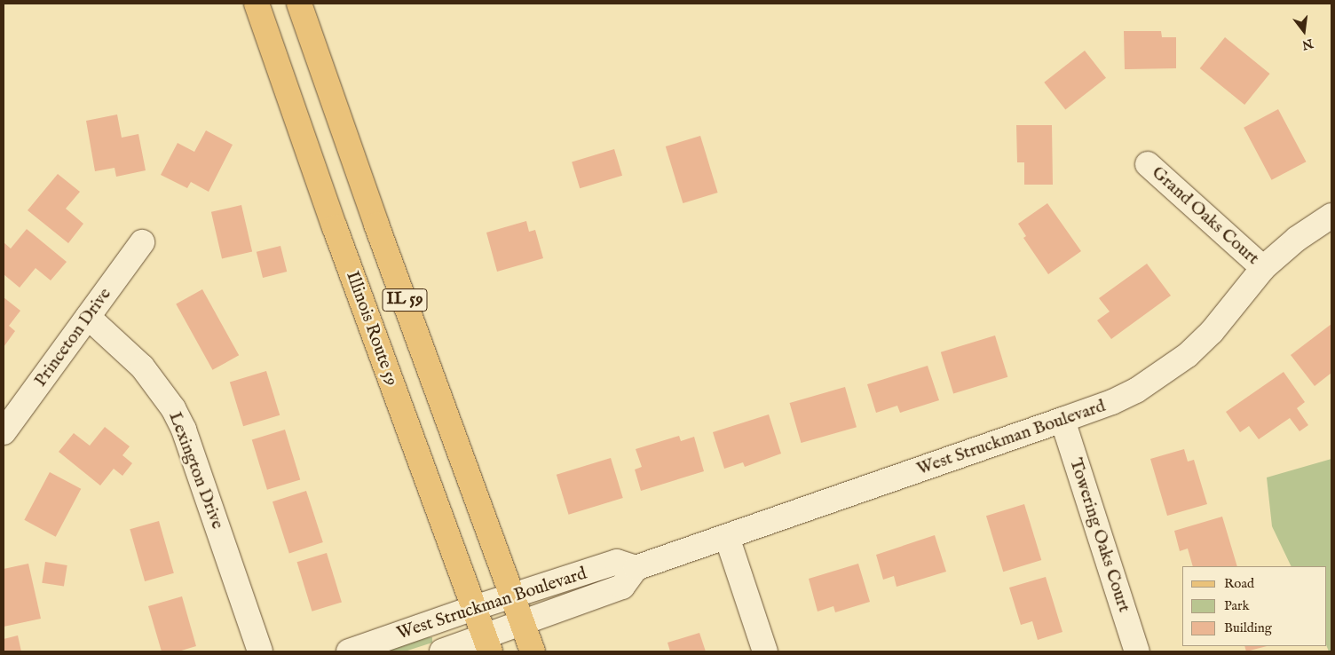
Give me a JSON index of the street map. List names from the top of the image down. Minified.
{"streets":{"main road":["IL 59","Illinois Route 59"],"street":["Grand Oaks Court","Princeton Drive","West Struckman Boulevard","Lexington Drive","Towering Oaks Court"]},"crossings":[["Grand Oaks Court","West Struckman Boulevard"],["IL 59","West Struckman Boulevard"],["Illinois Route 59","West Struckman Boulevard"],["Princeton Drive","Lexington Drive"],["West Struckman Boulevard","Towering Oaks Court"]],"legend":["Road","Park","Building"],"north":"bottom"}
